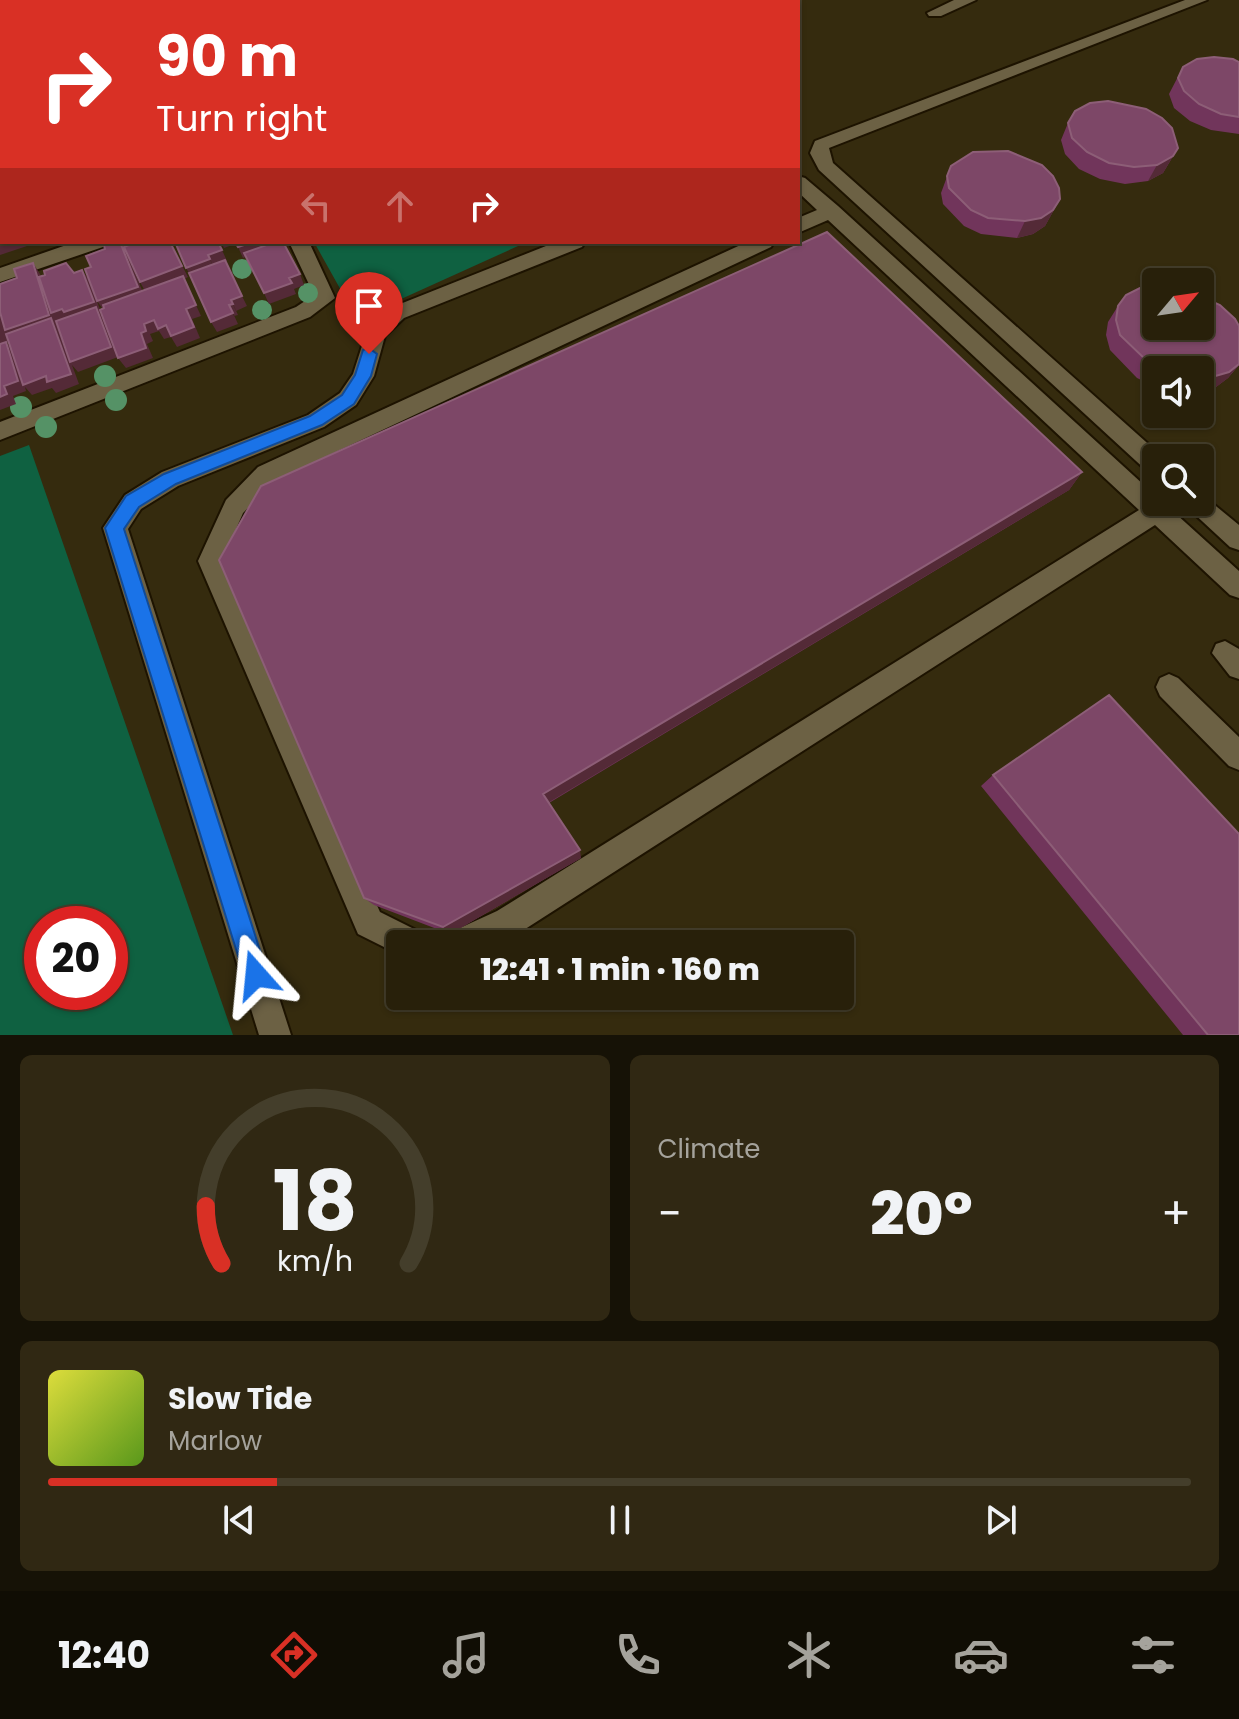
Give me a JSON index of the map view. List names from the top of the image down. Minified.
{"north":"top right","page":{"turn":["90 m","Turn right"],"limit":"20","trip":"12:41 · 1 min · 160 m","tile":"Climate","heat":["−","20°","+"],"song":["Slow Tide","Marlow"],"tabs":"12:40","gauge":["18","km/h"]}}
